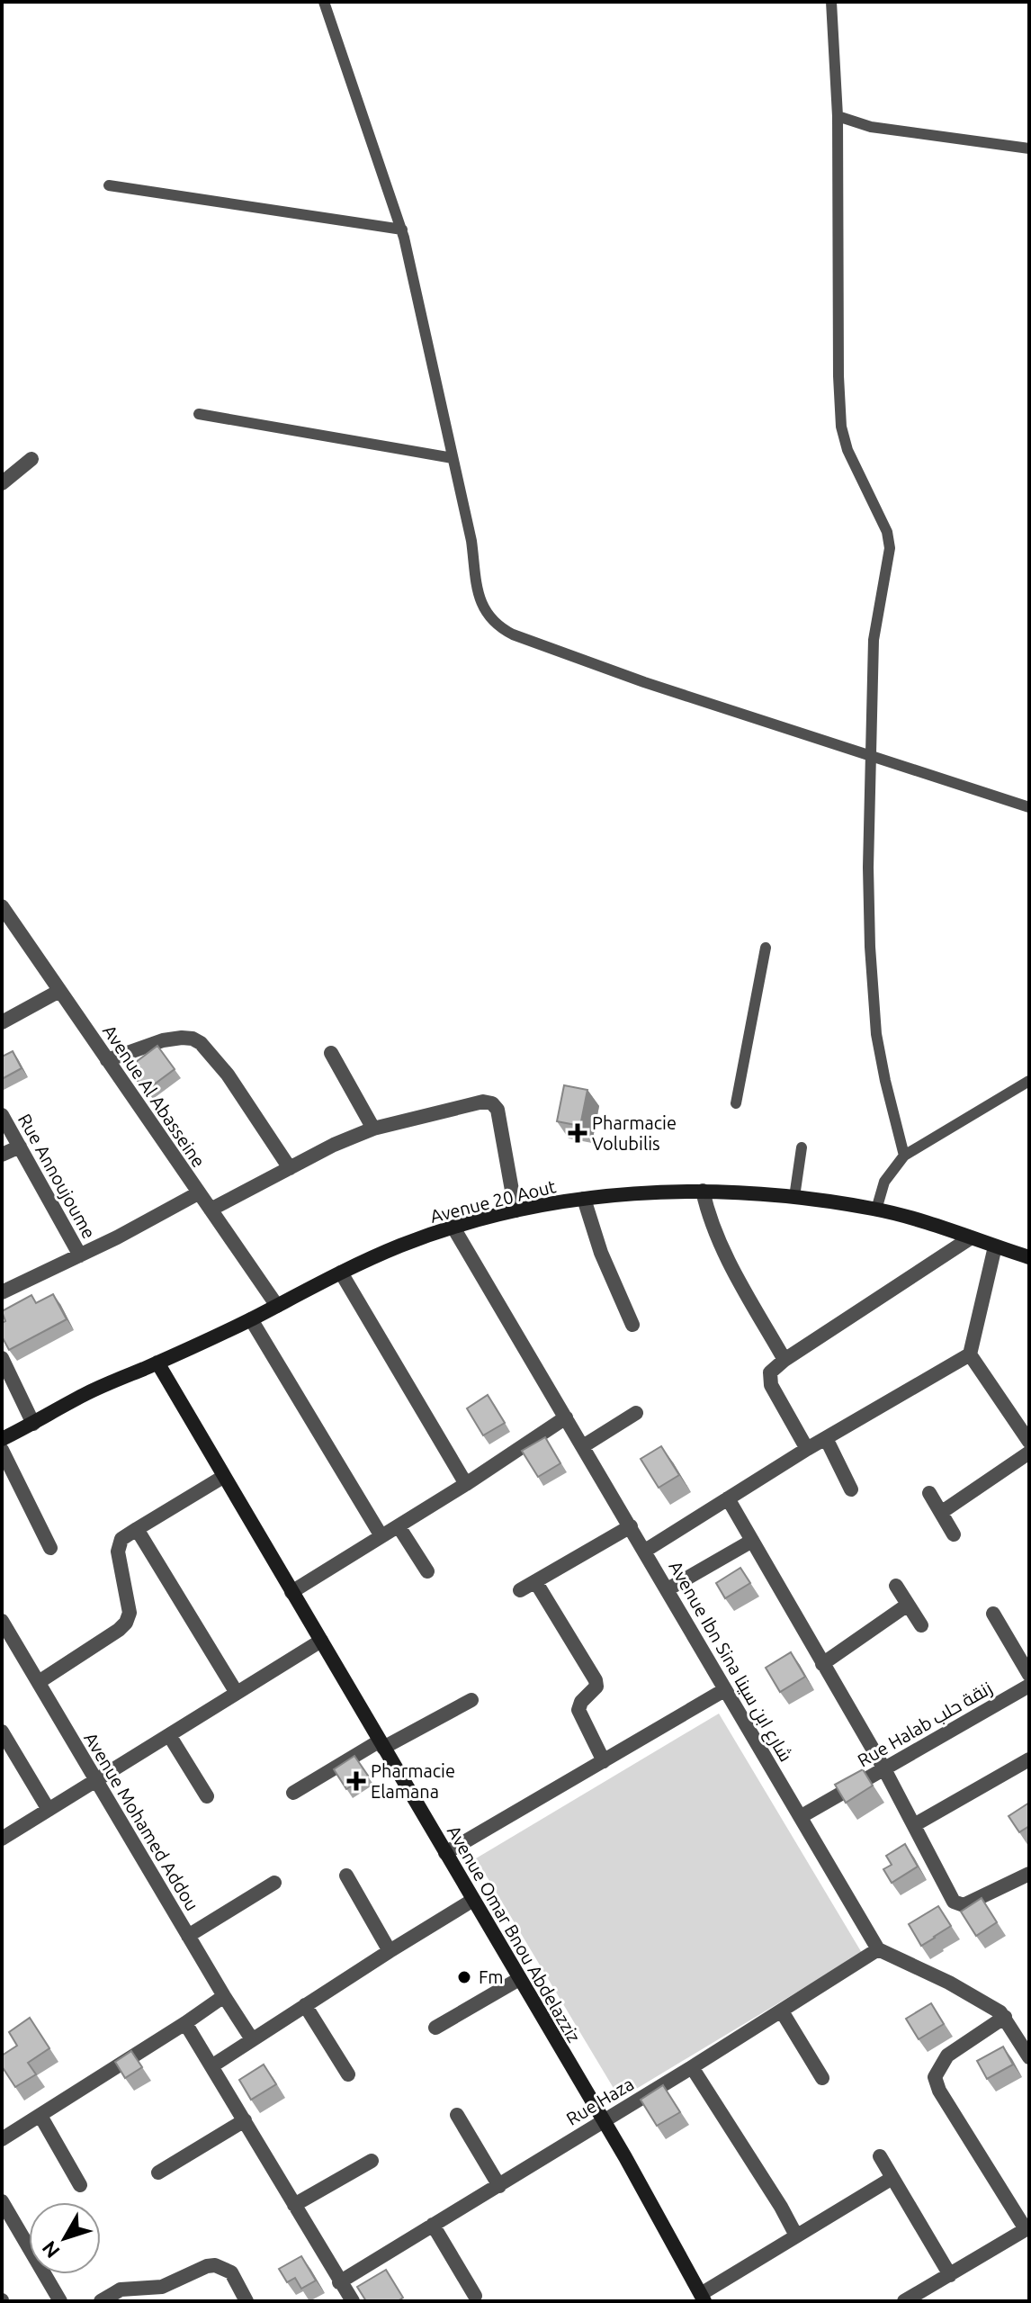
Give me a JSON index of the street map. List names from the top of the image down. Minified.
{"streets":{"street":["Avenue Al Abasseine","Rue Annoujoume","Avenue 20 Aout","Avenue Ibn Sina شارع ابن سينا","Rue Halab زنقة حلب","Avenue Mohamed Addou","Avenue Omar Bnou Abdelazziz","Rue Haza"]},"crossings":[["Avenue Al Abasseine","Avenue 20 Aout"],["Avenue 20 Aout","Avenue Ibn Sina شارع ابن سينا"],["Avenue 20 Aout","Avenue Omar Bnou Abdelazziz"],["Avenue Ibn Sina شارع ابن سينا","Rue Halab زنقة حلب"],["Avenue Ibn Sina شارع ابن سينا","Rue Haza"],["Avenue Omar Bnou Abdelazziz","Rue Haza"]],"places":{"health":["Pharmacie Volubilis","Pharmacie Elamana"],"other":["Fm"]},"north":"bottom left"}
